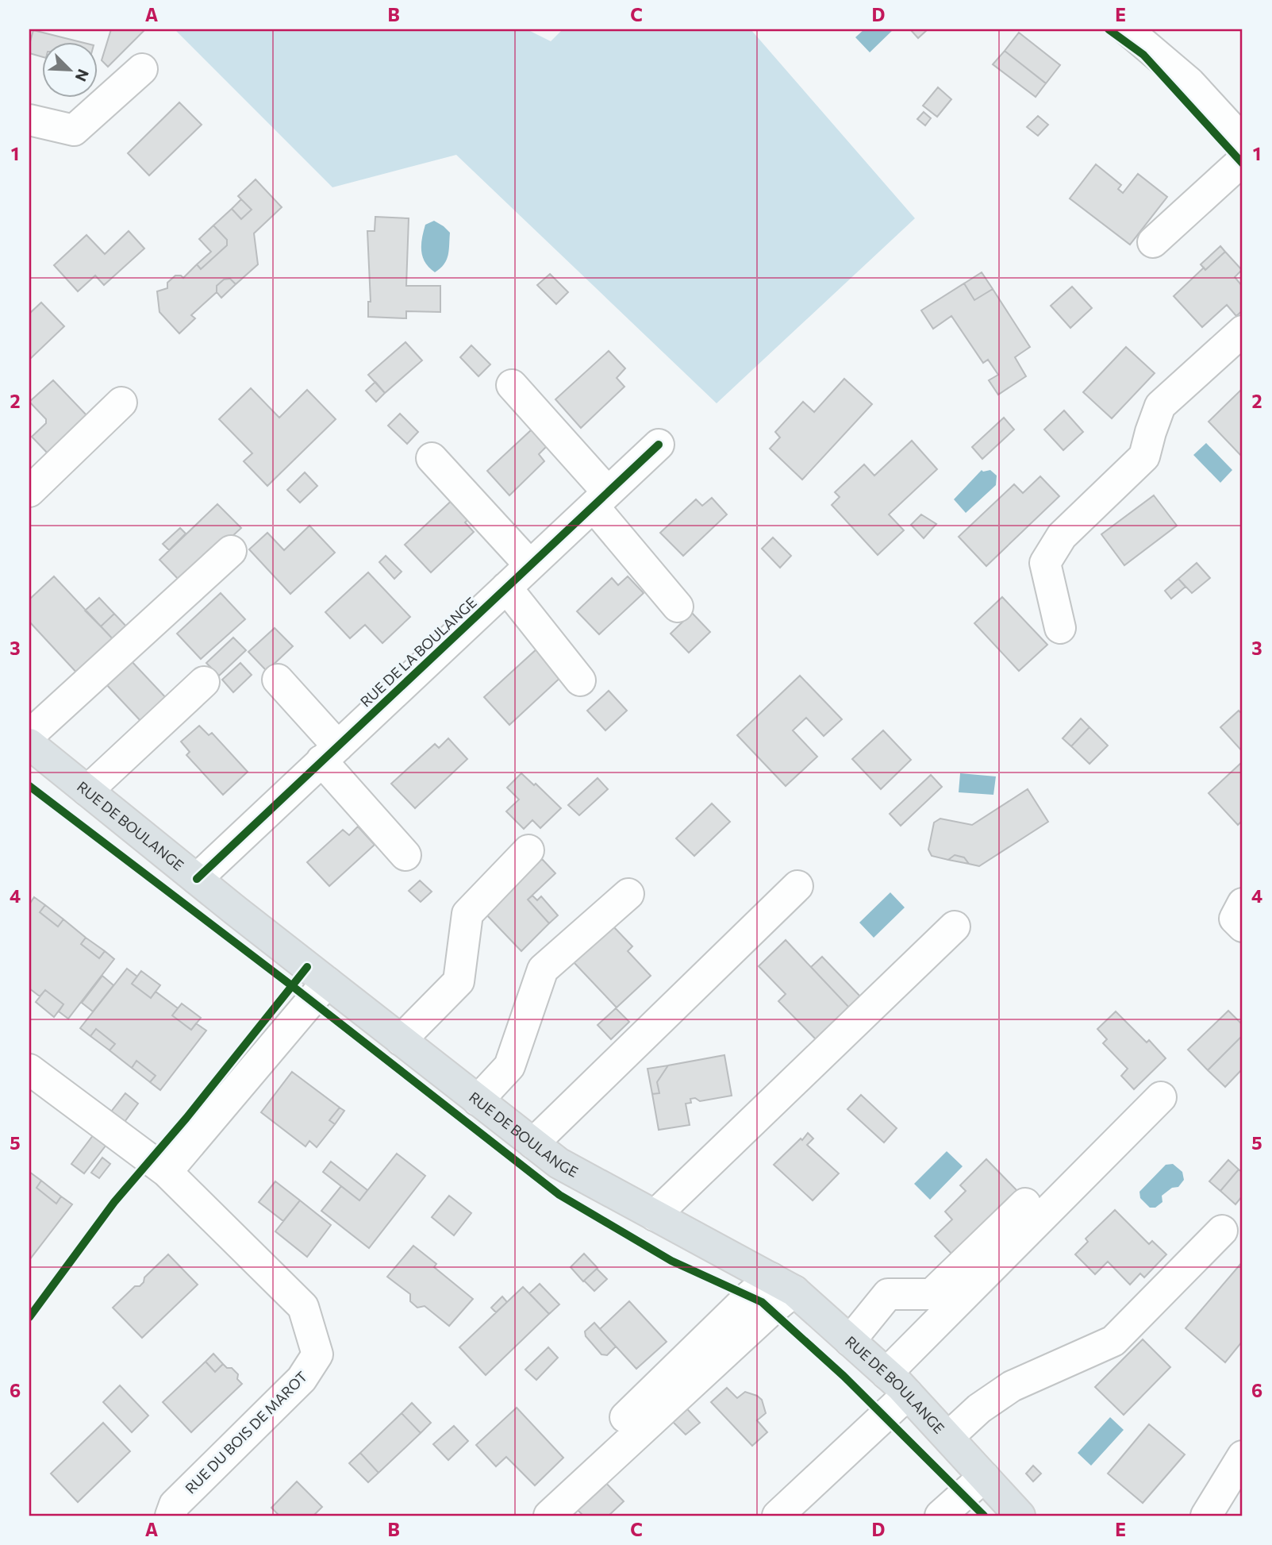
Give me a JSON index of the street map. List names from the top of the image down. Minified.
{"streets":{"main road":["RUE DE BOULANGE"],"street":["RUE DE LA BOULANGE","RUE DU BOIS DE MAROT"]},"crossings":[["RUE DE LA BOULANGE","RUE DE BOULANGE"]],"north":"bottom right","grid":{"columns":["A","B","C","D","E"],"rows":["1","2","3","4","5","6"]}}
